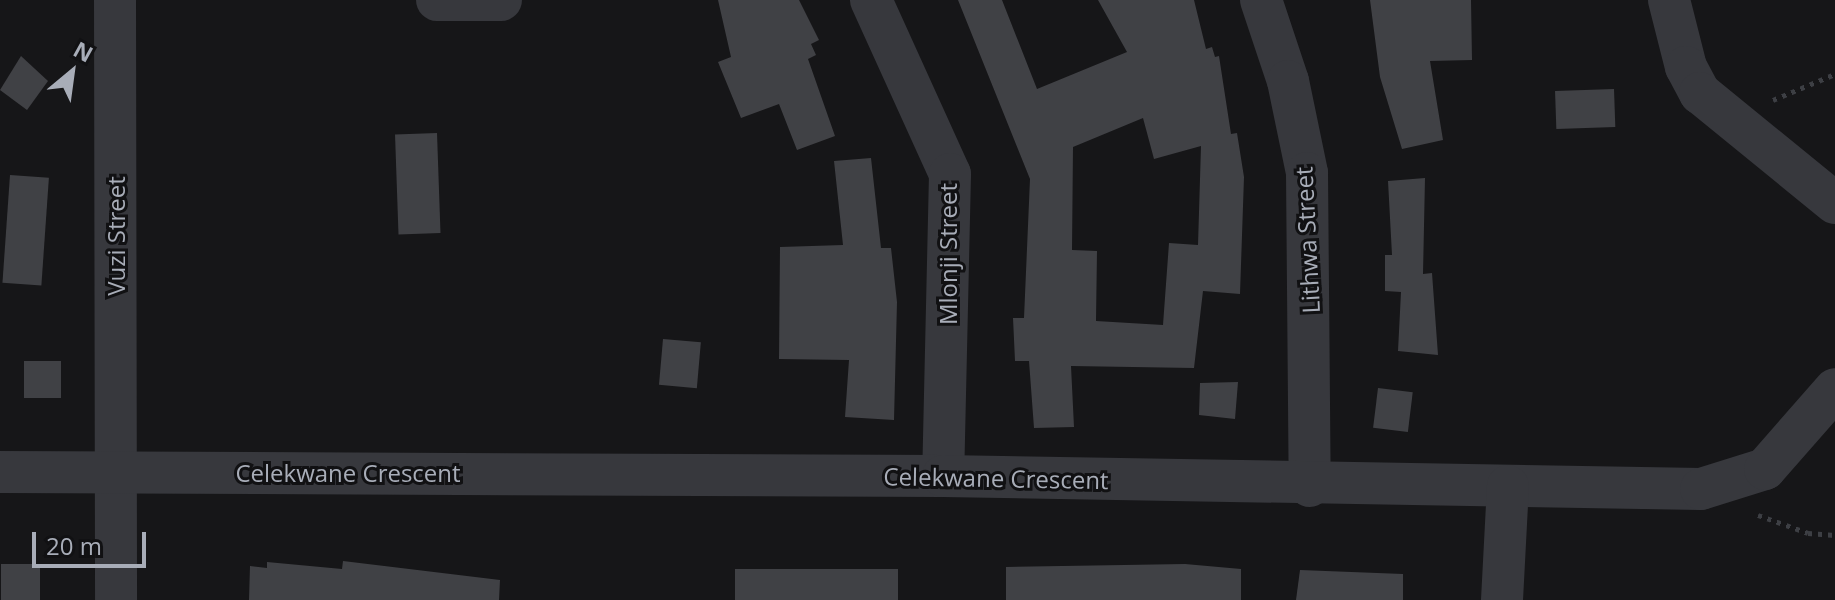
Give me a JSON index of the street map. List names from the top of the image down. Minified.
{"streets":{"street":["Vuzi Street","Lithwa Street","Mlonji Street","Celekwane Crescent"]},"crossings":[["Vuzi Street","Celekwane Crescent"],["Lithwa Street","Celekwane Crescent"],["Mlonji Street","Celekwane Crescent"]],"scale_bar":"20 m","north":"top right"}
